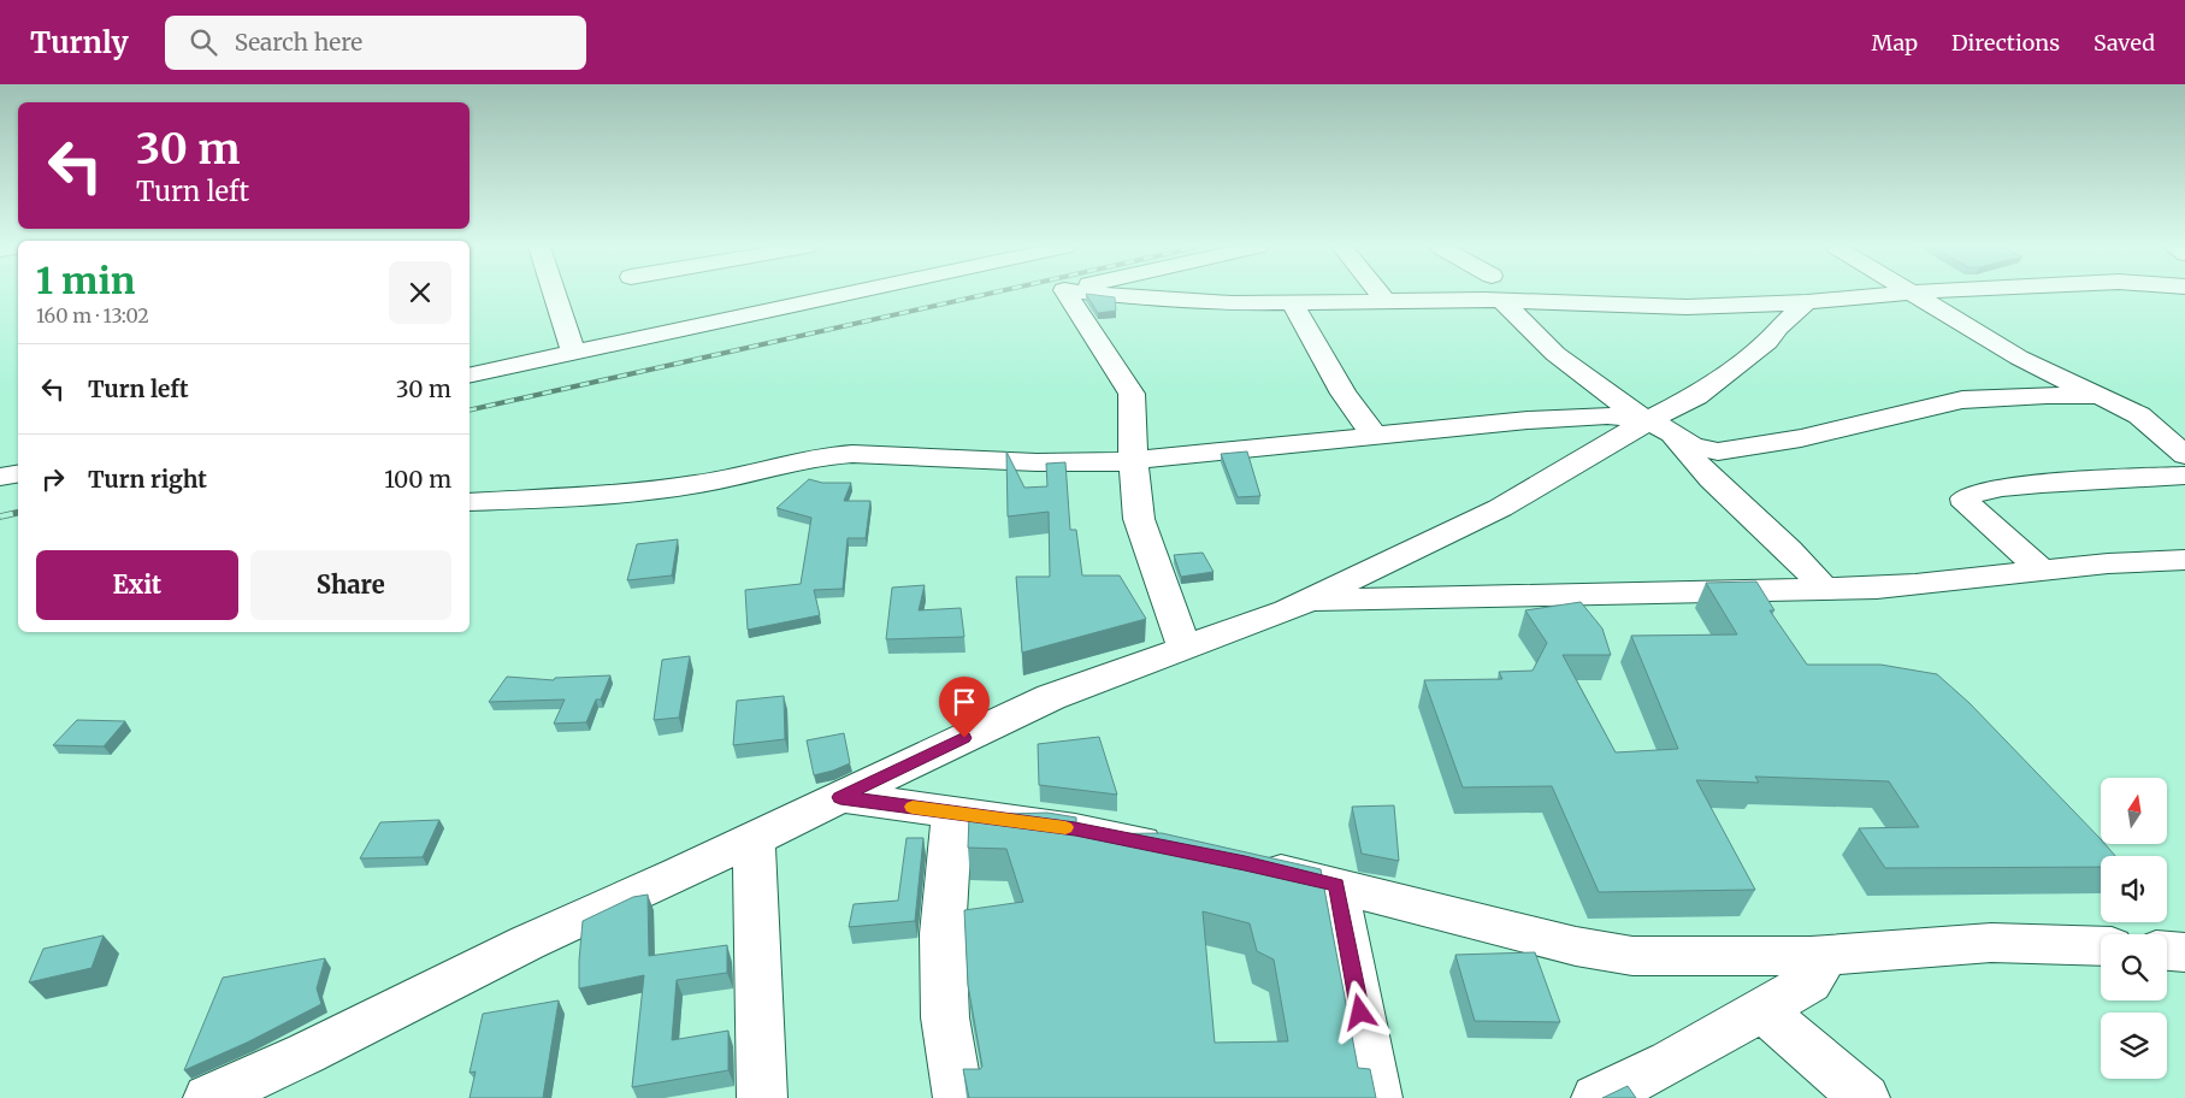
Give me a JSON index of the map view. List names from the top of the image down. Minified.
{"north":"top","page":{"header":"Turnly","search":"Search here","nav":["Map","Directions","Saved"],"turn":["30 m","Turn left"],"heading":["1 min","160 m · 13:02"],"list":[{"name":"Turn left","value":"30 m"},{"name":"Turn right","value":"100 m"}],"buttons":["Exit","Share"]}}
